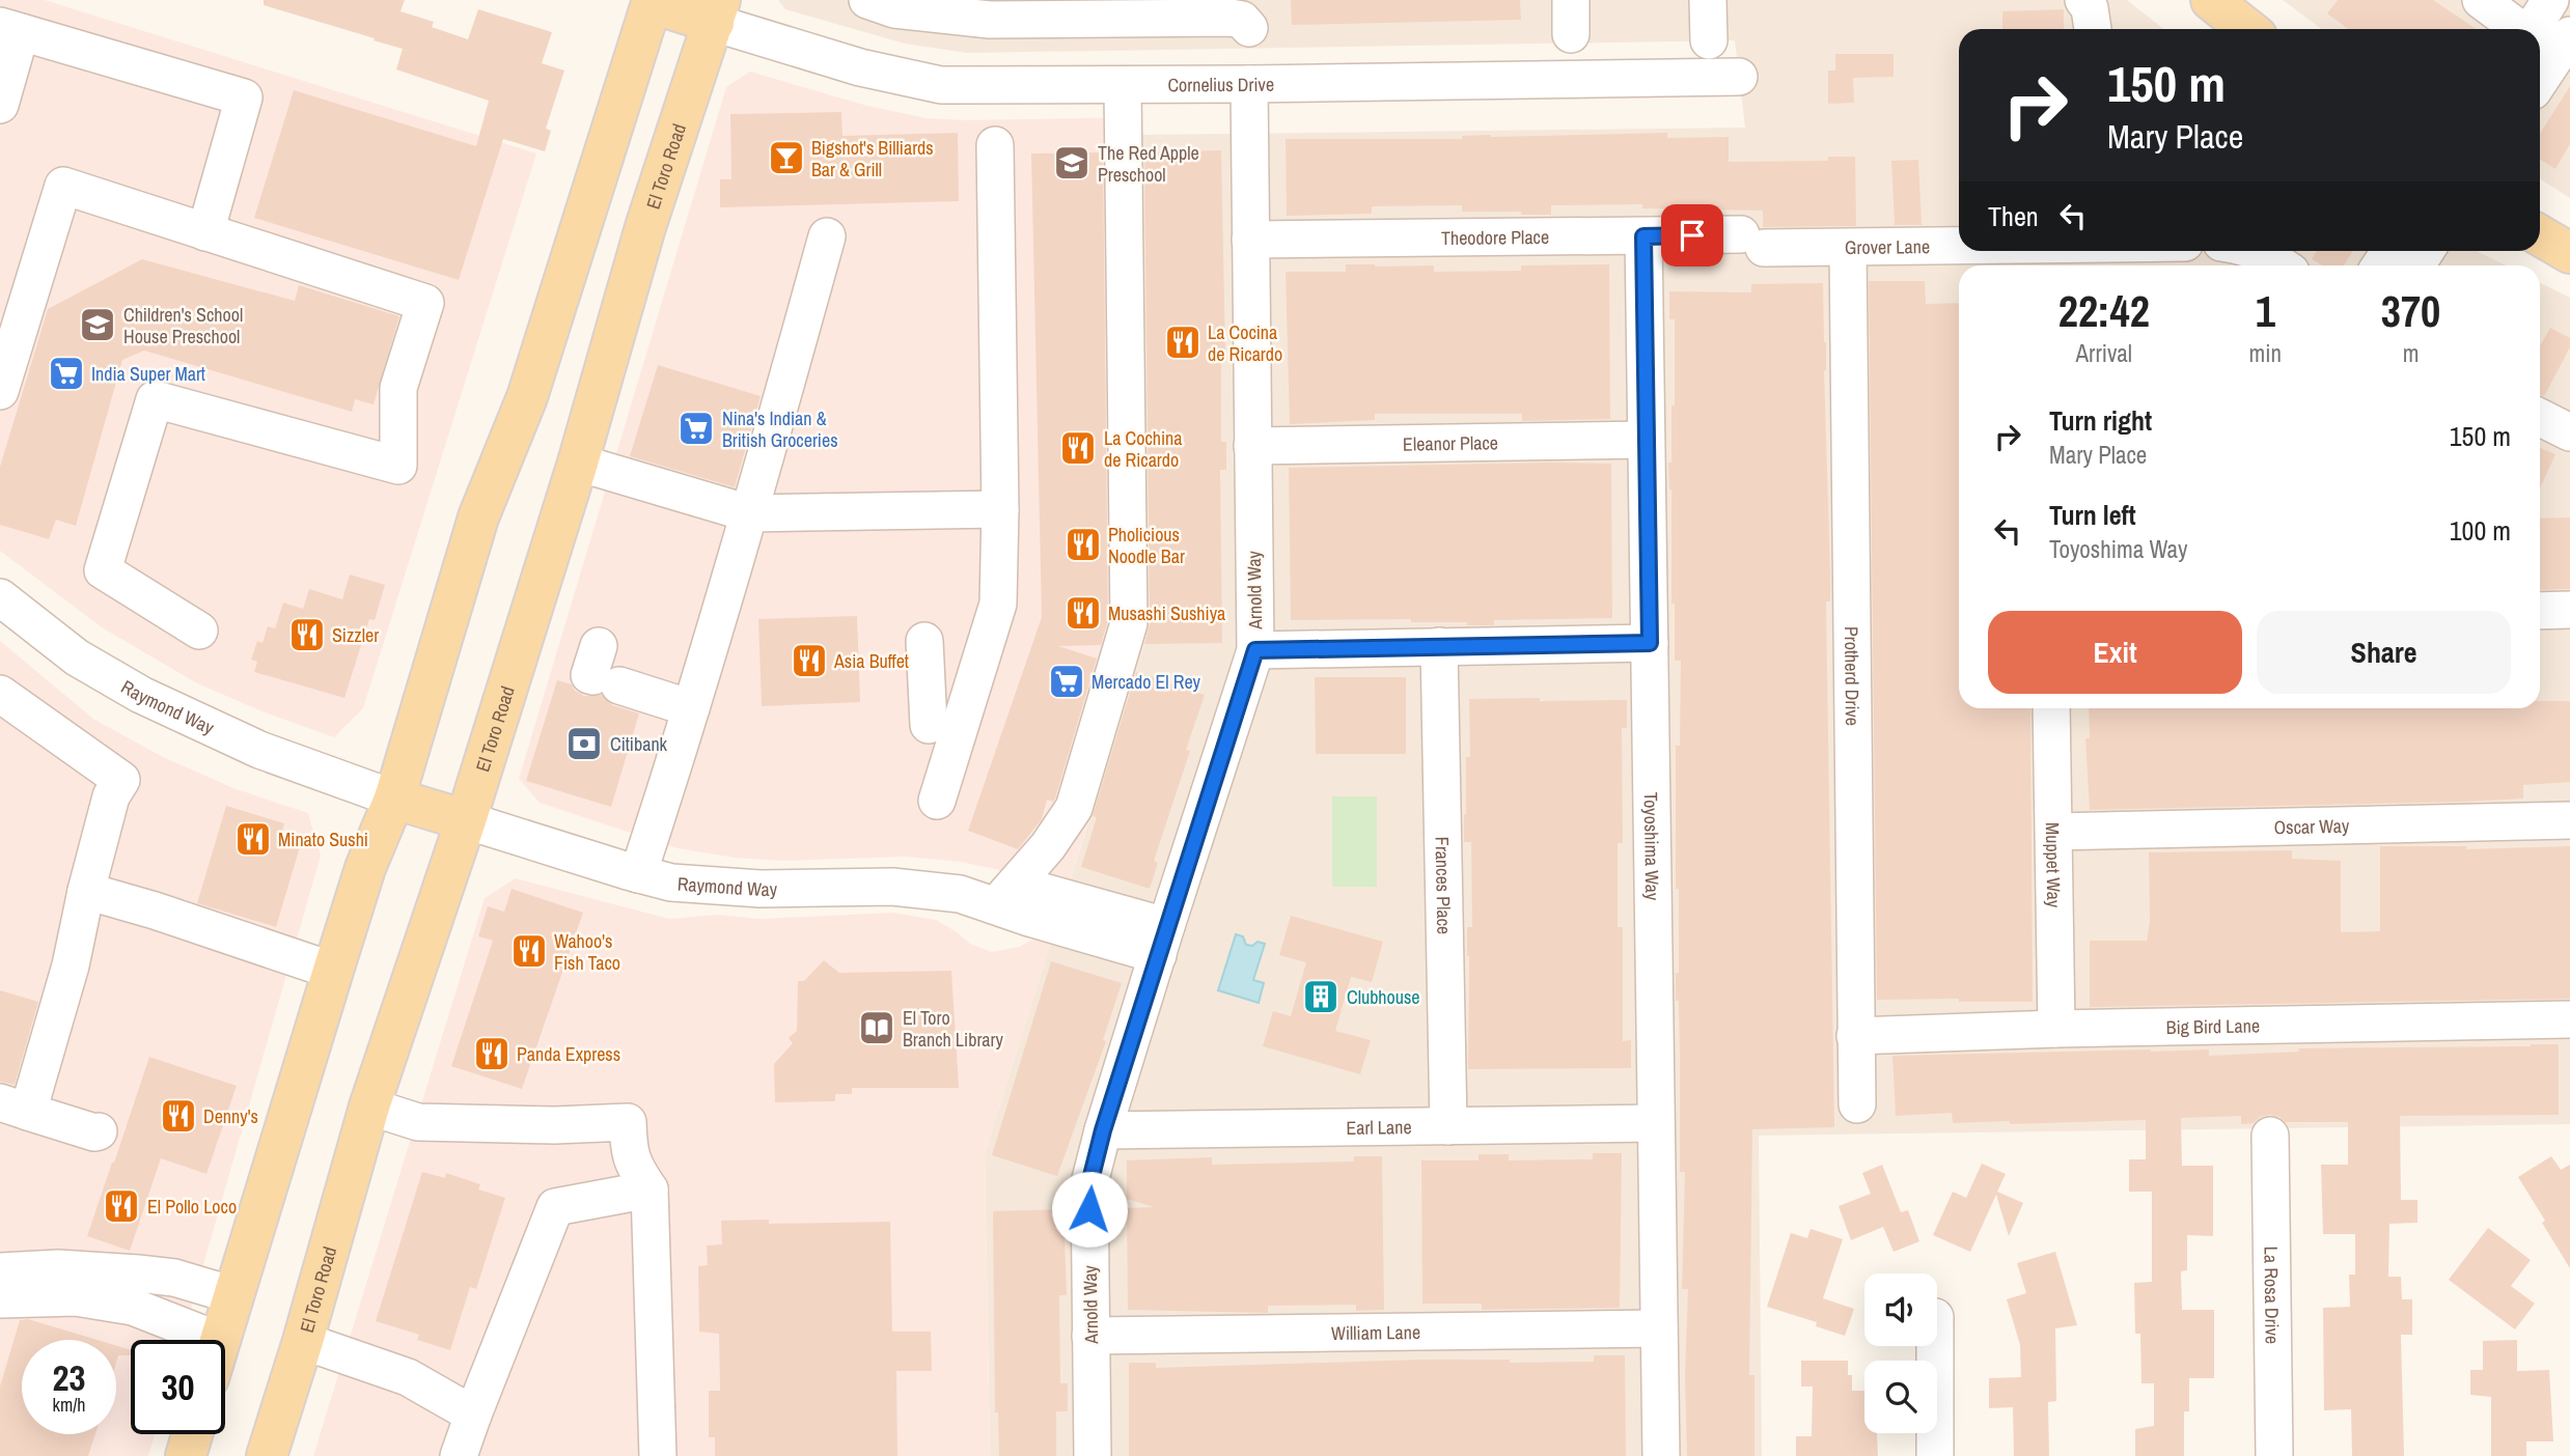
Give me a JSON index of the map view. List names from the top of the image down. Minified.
{"streets":{"main road":["El Toro Road"],"street":["Cornelius Drive","Theodore Place","Grover Lane","Eleanor Place","Arnold Way","Protherd Drive","Raymond Way","Oscar Way","Toyoshima Way","Muppet Way","Frances Place","Big Bird Lane","Earl Lane","La Rosa Drive","William Lane"]},"crossings":[["Cornelius Drive","El Toro Road"],["Cornelius Drive","Arnold Way"],["El Toro Road","Raymond Way"],["Theodore Place","Grover Lane"],["Theodore Place","Arnold Way"],["Theodore Place","Toyoshima Way"],["Grover Lane","Protherd Drive"],["Eleanor Place","Arnold Way"],["Eleanor Place","Toyoshima Way"],["Arnold Way","Earl Lane"],["Arnold Way","William Lane"],["Protherd Drive","Big Bird Lane"],["Oscar Way","Muppet Way"],["Toyoshima Way","Earl Lane"],["Toyoshima Way","William Lane"],["Muppet Way","Big Bird Lane"],["Frances Place","Earl Lane"]],"places":{"bar":["Bigshot's Billiards Bar & Grill"],"school or university":["The Red Apple Preschool","Children's School House Preschool"],"restaurant":["La Cocina de Ricardo","La Cochina de Ricardo","Pholicious Noodle Bar","Musashi Sushiya","Sizzler","Asia Buffet","Minato Sushi","Wahoo's Fish Taco","Panda Express","Denny's","El Pollo Loco"],"supermarket":["India Super Mart","Nina's Indian & British Groceries","Mercado El Rey"],"bank":["Citibank"],"building":["Clubhouse"],"library":["El Toro Branch Library"]},"page":{"turn":["150 m","Mary Place"],"then":"Then","eta":["22:42","Arrival","1","min","370","m"],"list":[{"name":"Turn right","note":"Mary Place","value":"150 m"},{"name":"Turn left","note":"Toyoshima Way","value":"100 m"}],"buttons":["Exit","Share"],"speed":"23 km/h","limit":"30"}}
